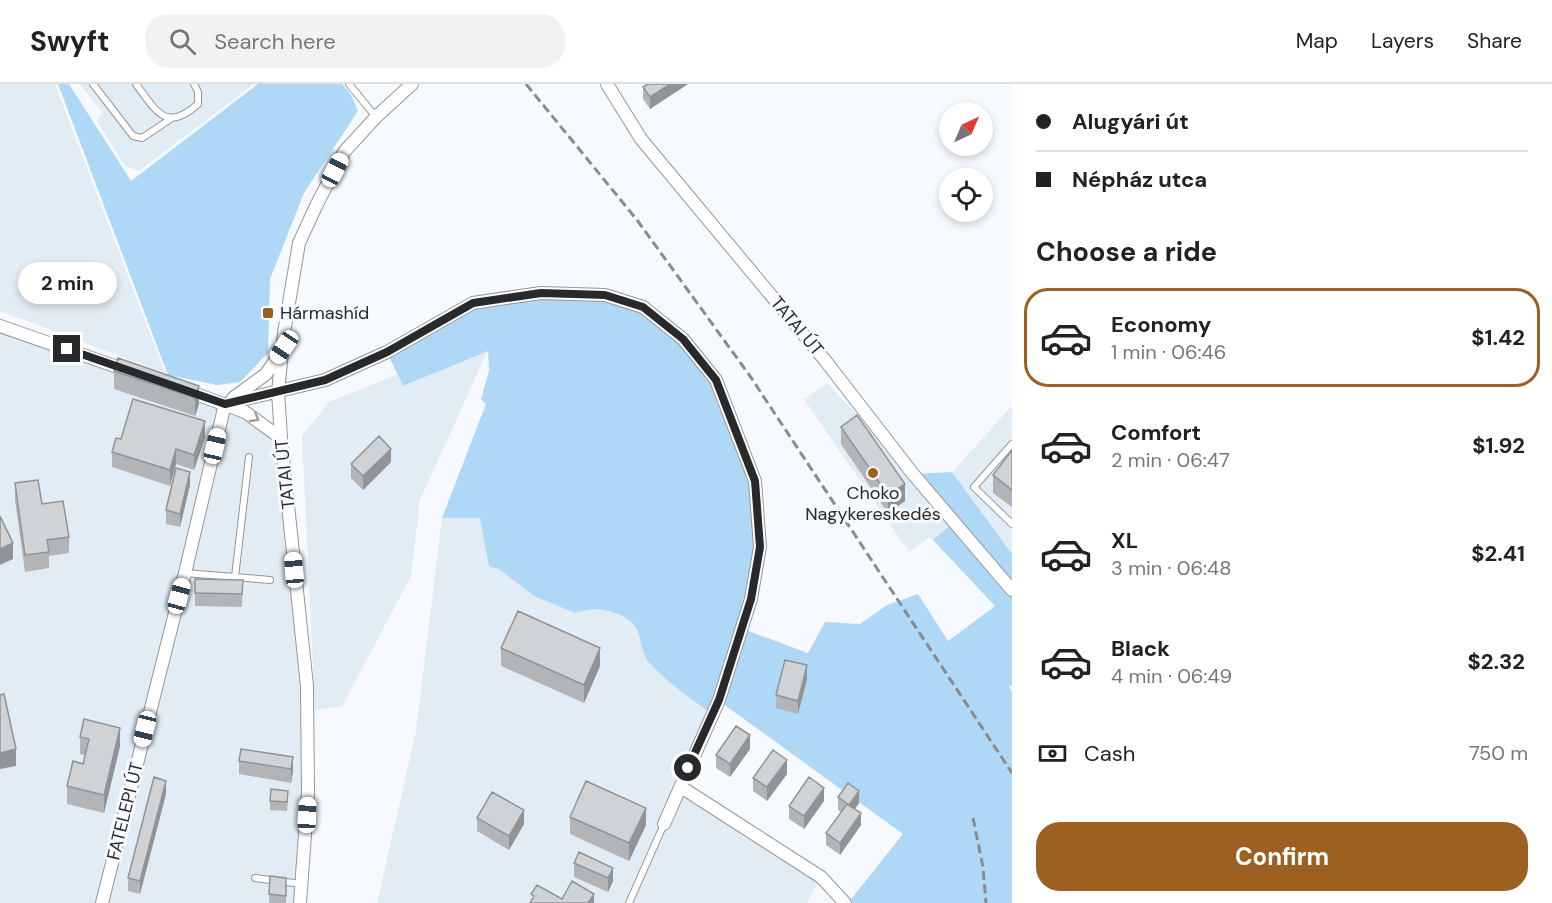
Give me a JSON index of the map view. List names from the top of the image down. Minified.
{"streets":{"street":["TATAI ÚT","FATELEPI ÚT"]},"places":{"transit":["Hármashíd"],"other":["Choko Nagykereskedés"]},"north":"top right","page":{"header":"Swyft","search":"Search here","nav":["Map","Layers","Share"],"banner":["Alugyári út","Népház utca"],"heading":"Choose a ride","bubble":"2 min","list":[{"name":"Economy","note":"1 min · 06:46","value":"$1.42"},{"name":"Comfort","note":"2 min · 06:47","value":"$1.92"},{"name":"XL","note":"3 min · 06:48","value":"$2.41"},{"name":"Black","note":"4 min · 06:49","value":"$2.32"}],"pay":["Cash","750 m"],"buttons":"Confirm"}}
